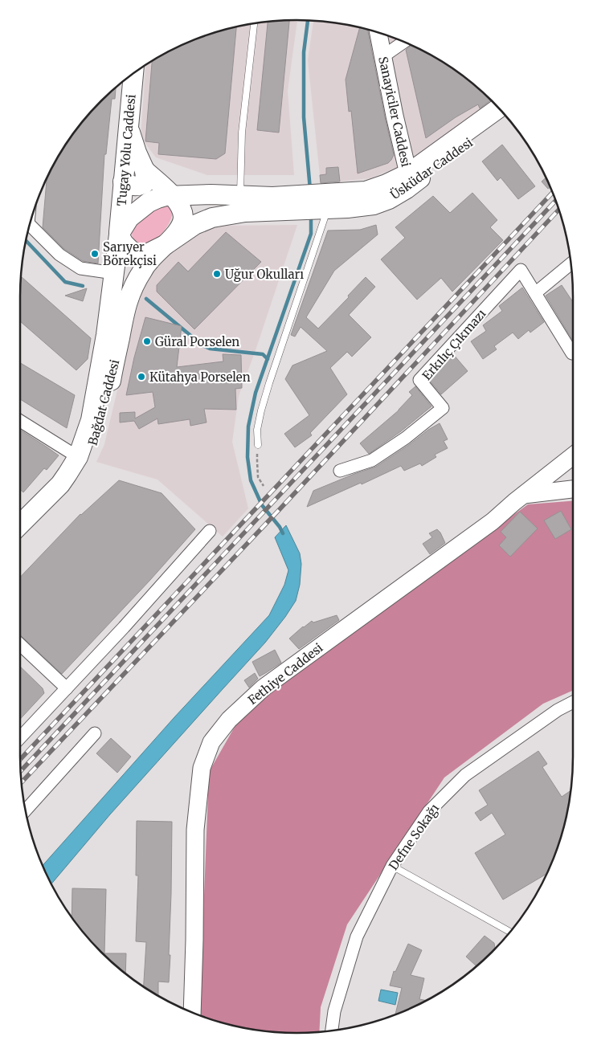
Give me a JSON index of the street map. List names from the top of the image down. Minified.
{"streets":{"main road":["Tugay Yolu Caddesi","Üsküdar Caddesi","Bağdat Caddesi"],"street":["Sanayiciler Caddesi","Erkılıç Çıkmazı","Fethiye Caddesi","Defne Sokağı"]},"crossings":[["Sanayiciler Caddesi","Üsküdar Caddesi"],["Tugay Yolu Caddesi","Bağdat Caddesi"],["Üsküdar Caddesi","Bağdat Caddesi"]],"places":["Sarıyer Börekçisi","Uğur Okulları","Güral Porselen","Kütahya Porselen"]}
